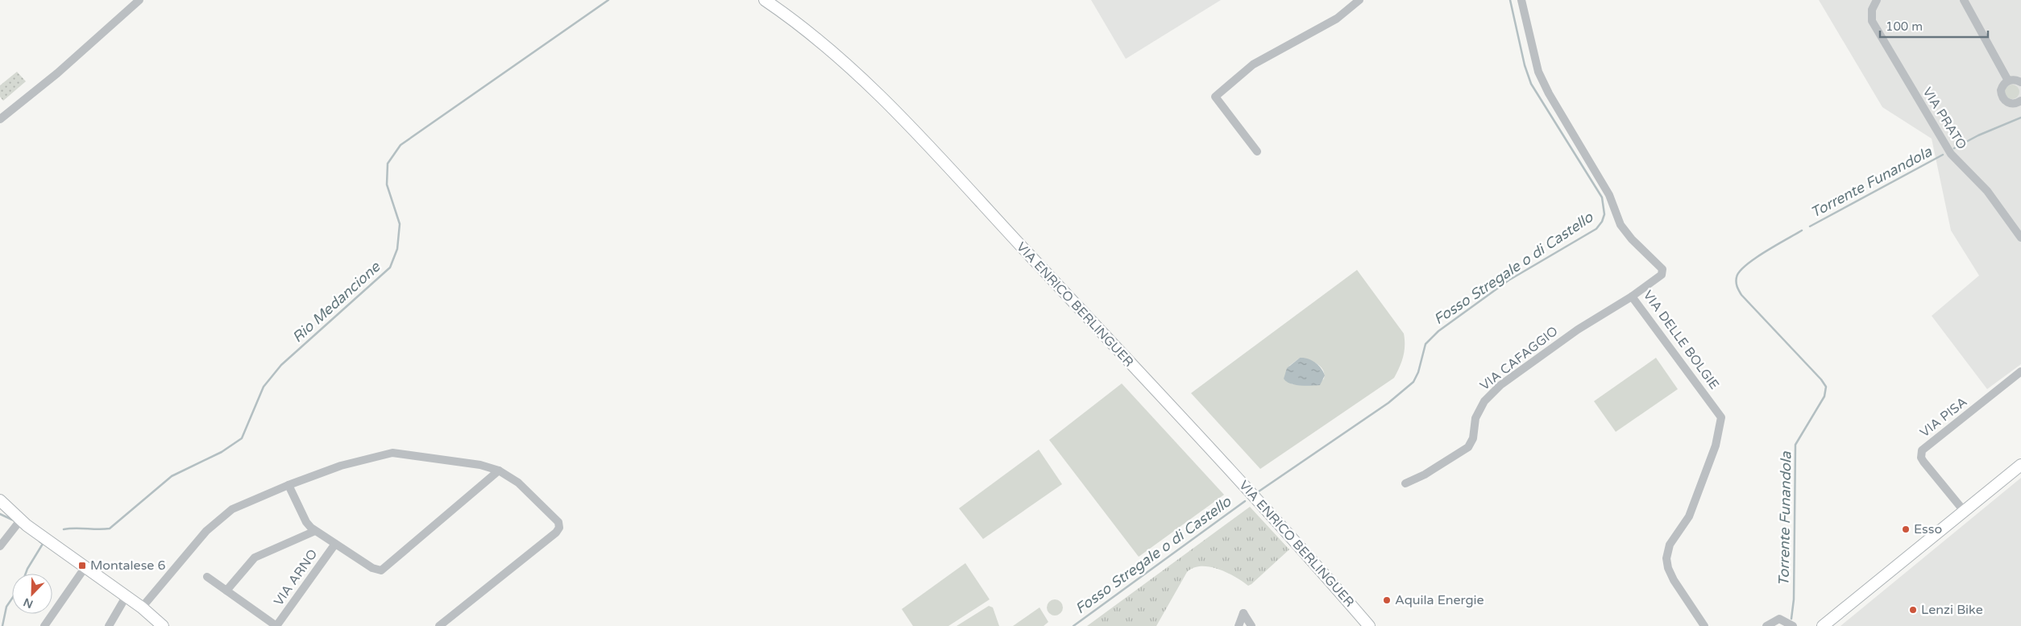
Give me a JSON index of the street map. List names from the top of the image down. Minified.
{"streets":{"main road":["VIA ENRICO BERLINGUER"],"street":["VIA PRATO","VIA DELLE BOLGIE","VIA CAFAGGIO","VIA PISA","VIA ARNO"]},"crossings":[["VIA DELLE BOLGIE","VIA CAFAGGIO"]],"water":["Torrente Funandola","Fosso Stregale o di Castello","Rio Medancione"],"places":{"other":["Esso","Aquila Energie","Lenzi Bike"],"transit":["Montalese 6"]},"scale_bar":"100 m","north":"bottom left"}
